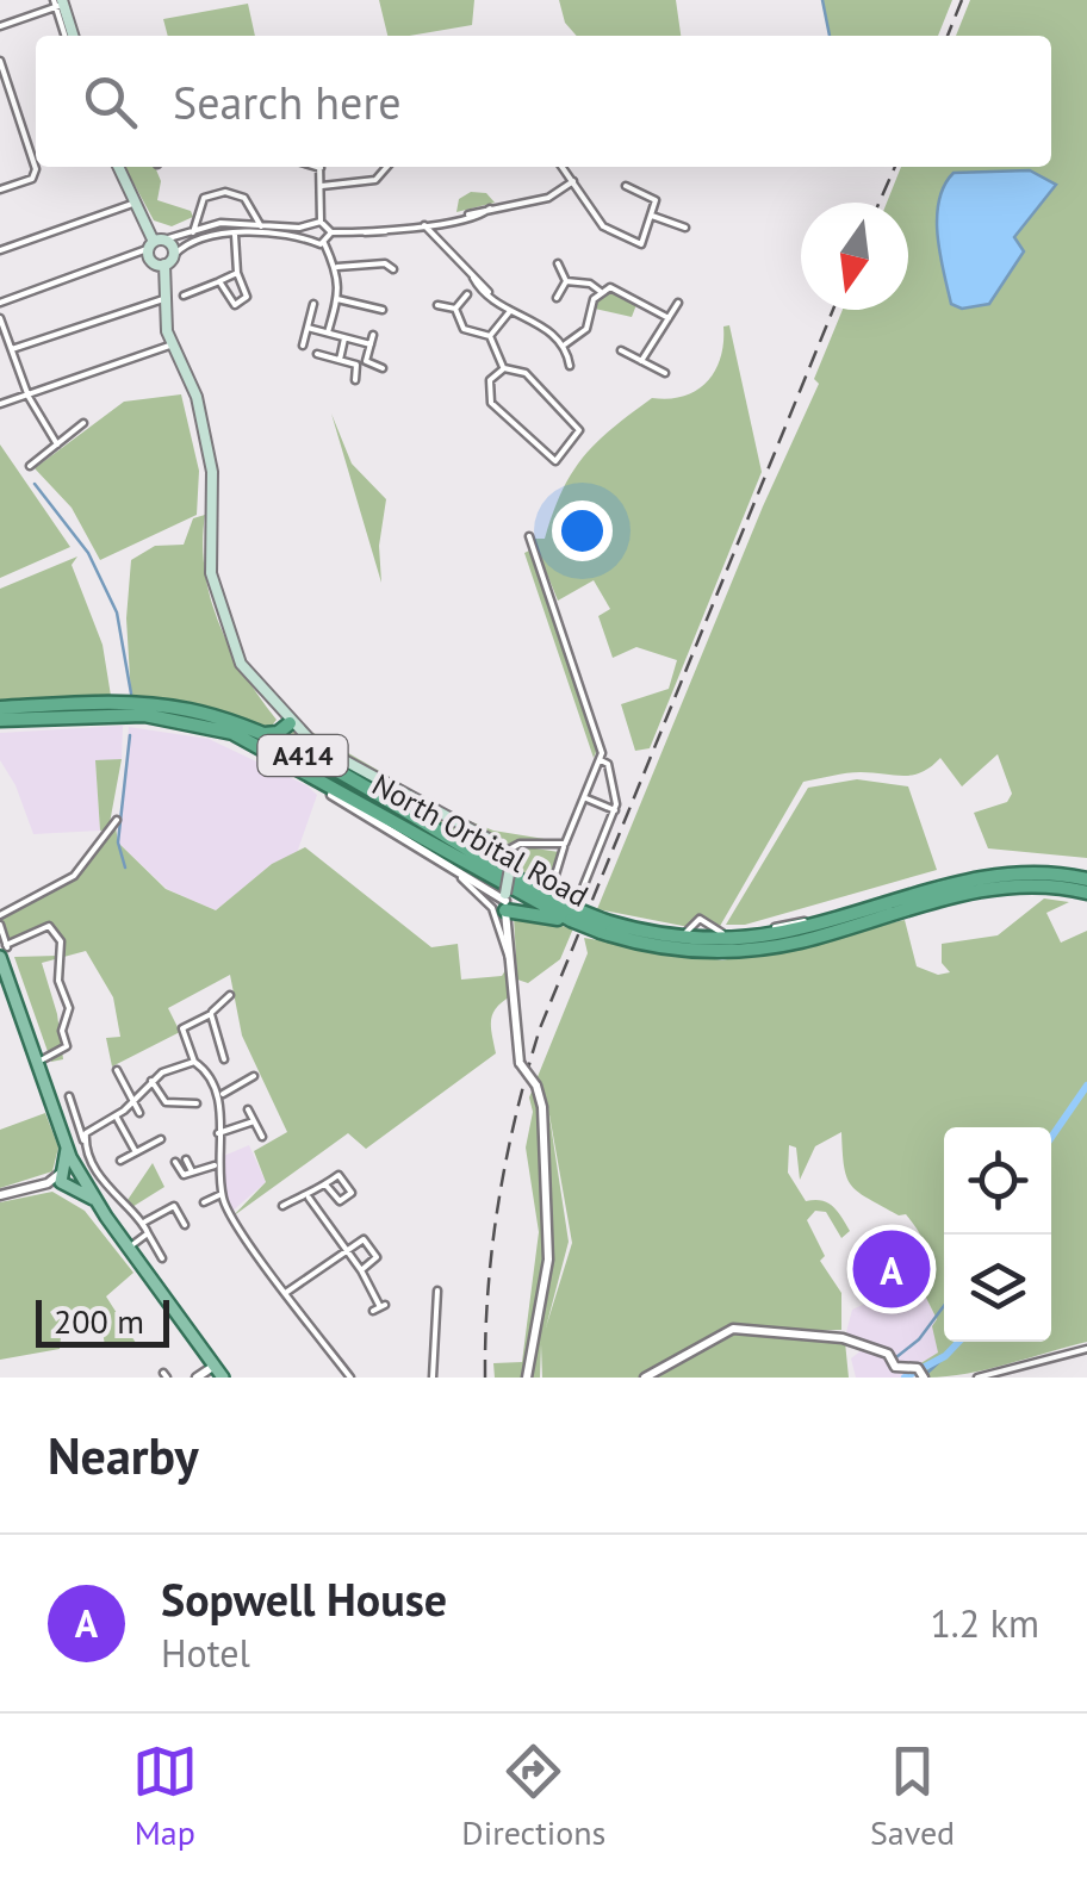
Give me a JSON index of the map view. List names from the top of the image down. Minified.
{"streets":{"highway":["A414","North Orbital Road"]},"scale_bar":"200 m","north":"bottom","page":{"search":"Search here","pins":"A","scale":"200 m","heading":"Nearby","list":[{"mark":"A","name":"Sopwell House","note":"Hotel","value":"1.2 km"}],"nav":["Map","Directions","Saved"]}}
